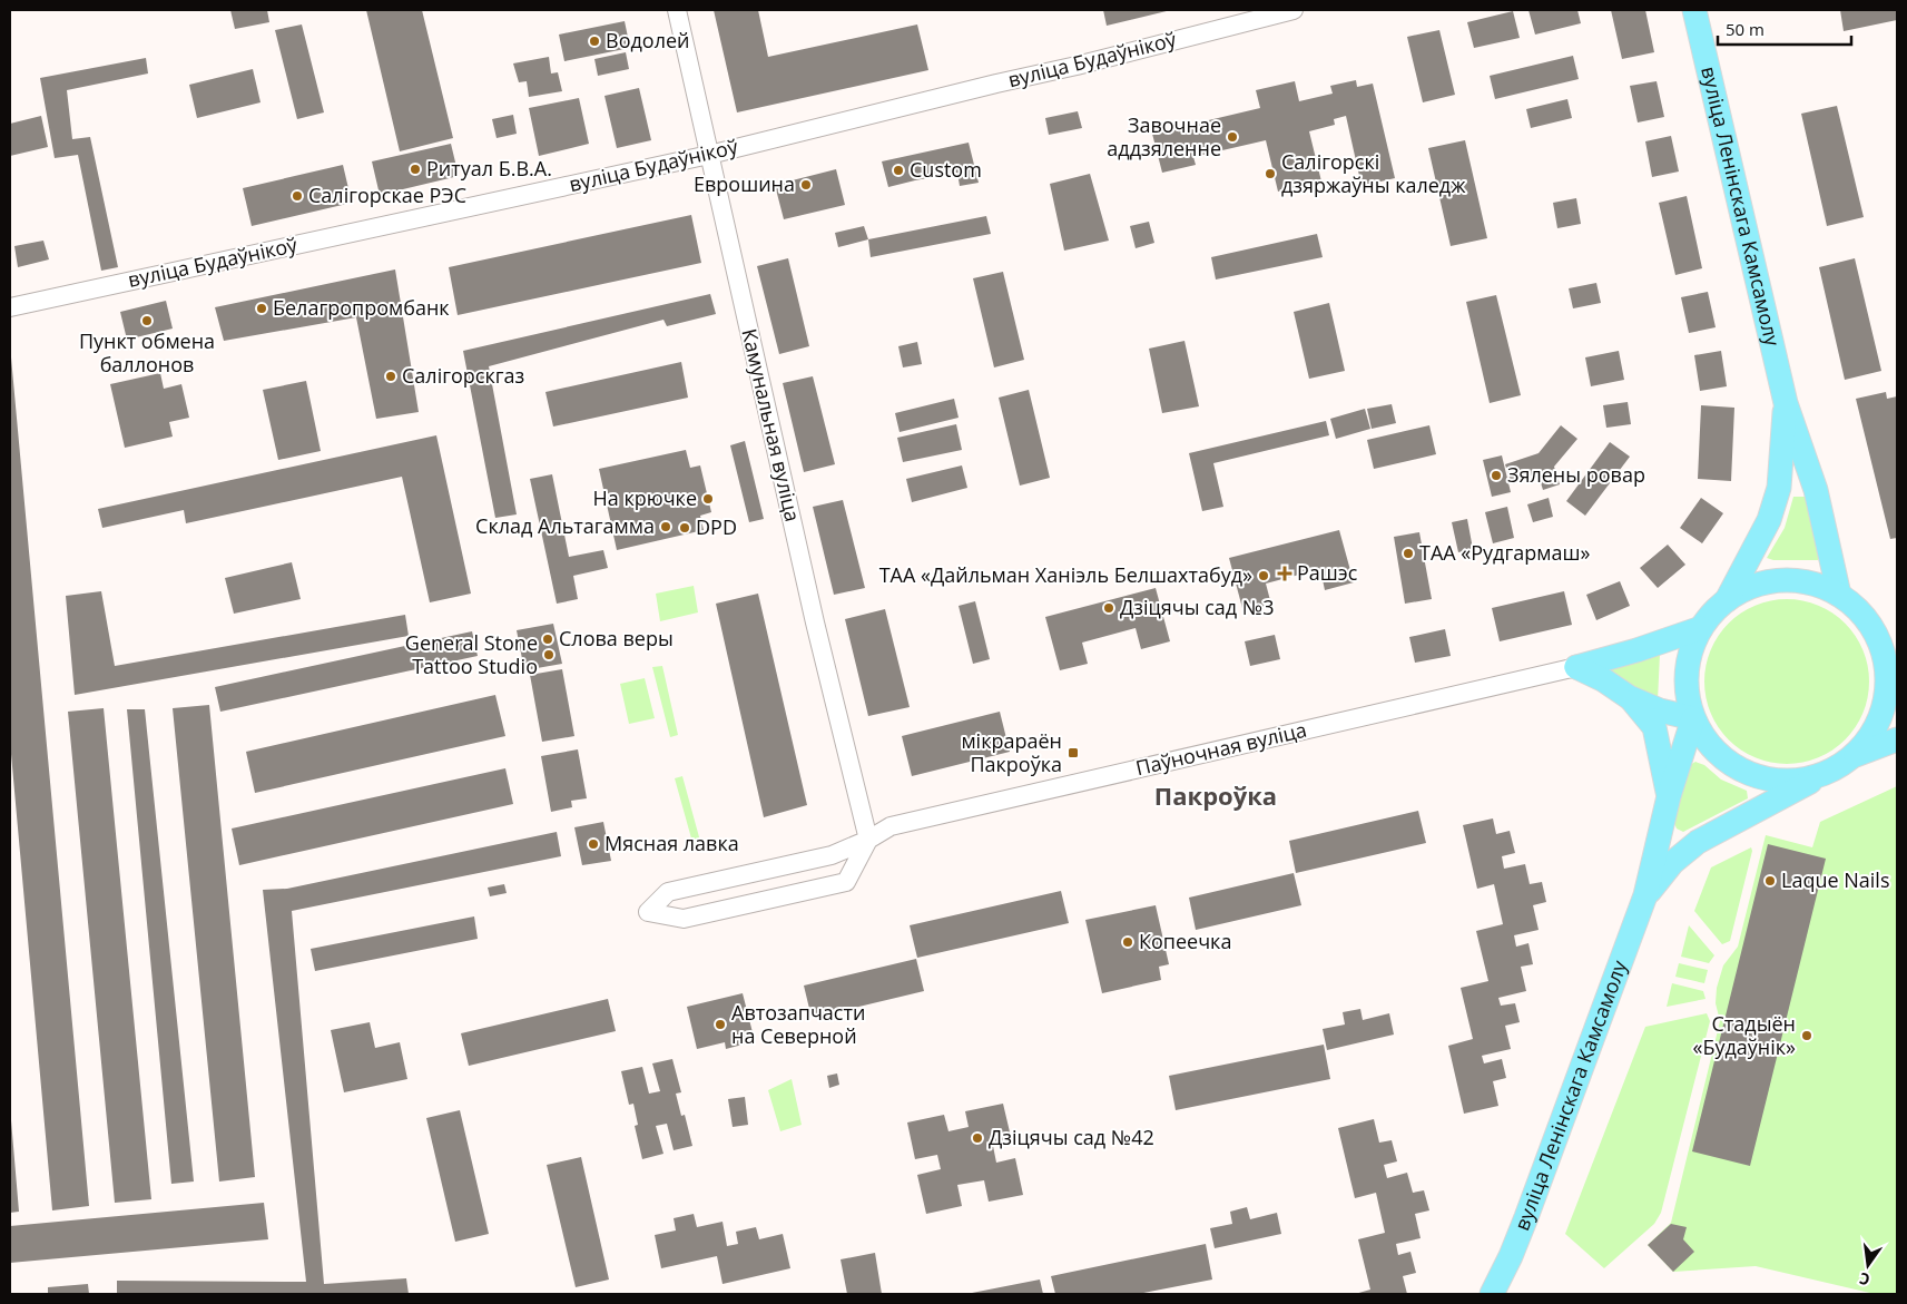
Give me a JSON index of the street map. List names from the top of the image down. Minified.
{"streets":{"main road":["вуліца Ленінскага Камсамолу"],"street":["вуліца Будаўнікоў","Камунальная вуліца","Паўночная вуліца"]},"crossings":[["вуліца Будаўнікоў","Камунальная вуліца"],["Камунальная вуліца","Паўночная вуліца"]],"districts":["Пакроўка"],"places":{"other":["Водолей","Завочнае аддзяленне","Ритуал Б.В.А.","Custom","Салігорскі дзяржаўны каледж","Еврошина","Салігорскае РЭС","Белагропромбанк","Пункт обмена баллонов","Салігорскгаз","Зялены ровар","На крючке","Склад Альтагамма","DPD","ТАА «Рудгармаш»","ТАА «Дайльман Ханіэль Белшахтабуд»","Дзіцячы сад №3","Слова веры","General Stone Tattoo Studio","Мясная лавка","Laque Nails","Копеечка","Автозапчасти на Северной","Стадыён «Будаўнік»","Дзіцячы сад №42"],"health":["Рашэс"],"transit":["мікрараён Пакроўка"]},"scale_bar":"50 m","north":"bottom"}
